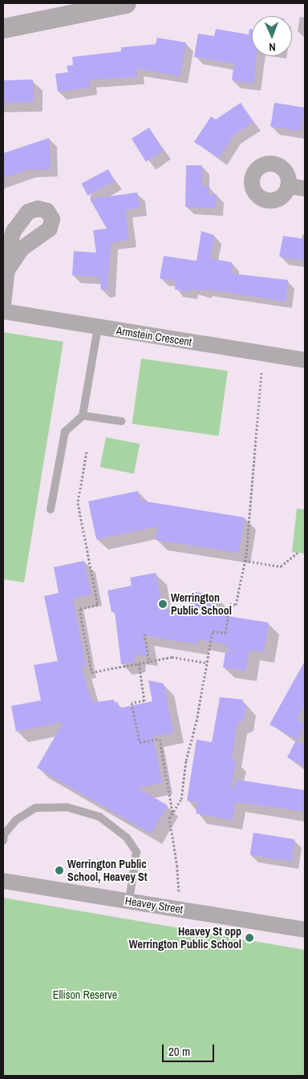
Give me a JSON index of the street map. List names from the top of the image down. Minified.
{"streets":{"street":["Armstein Crescent","Heavey Street"]},"parks":["Ellison Reserve"],"places":["Werrington Public School","Werrington Public School, Heavey St","Heavey St opp Werrington Public School"],"scale_bar":"20 m","north":"bottom"}
